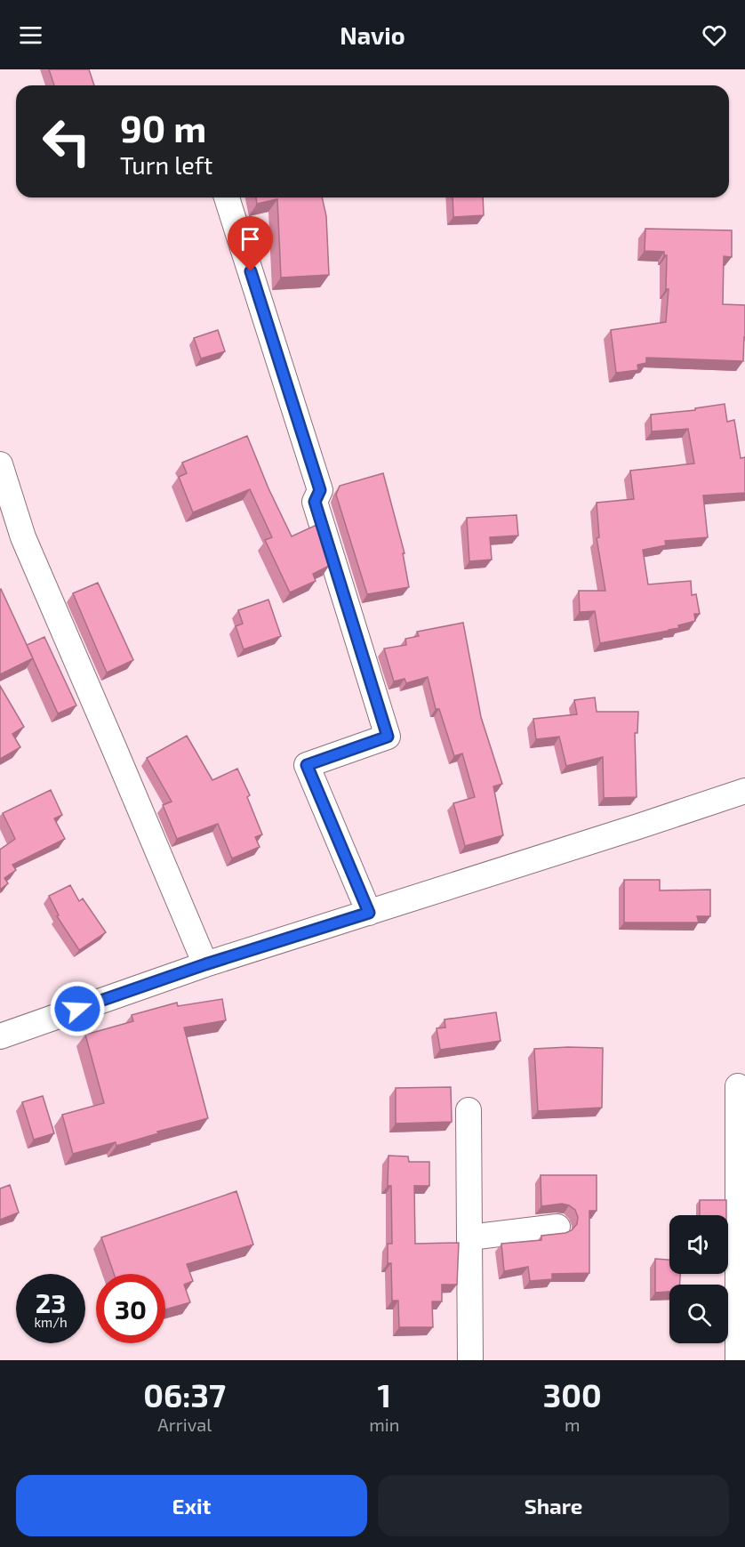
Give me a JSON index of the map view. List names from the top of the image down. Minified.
{"page":{"header":"Navio","turn":["90 m","Turn left"],"speed":"23 km/h","limit":"30","eta":["06:37","Arrival","1","min","300","m"],"buttons":["Exit","Share"]}}
